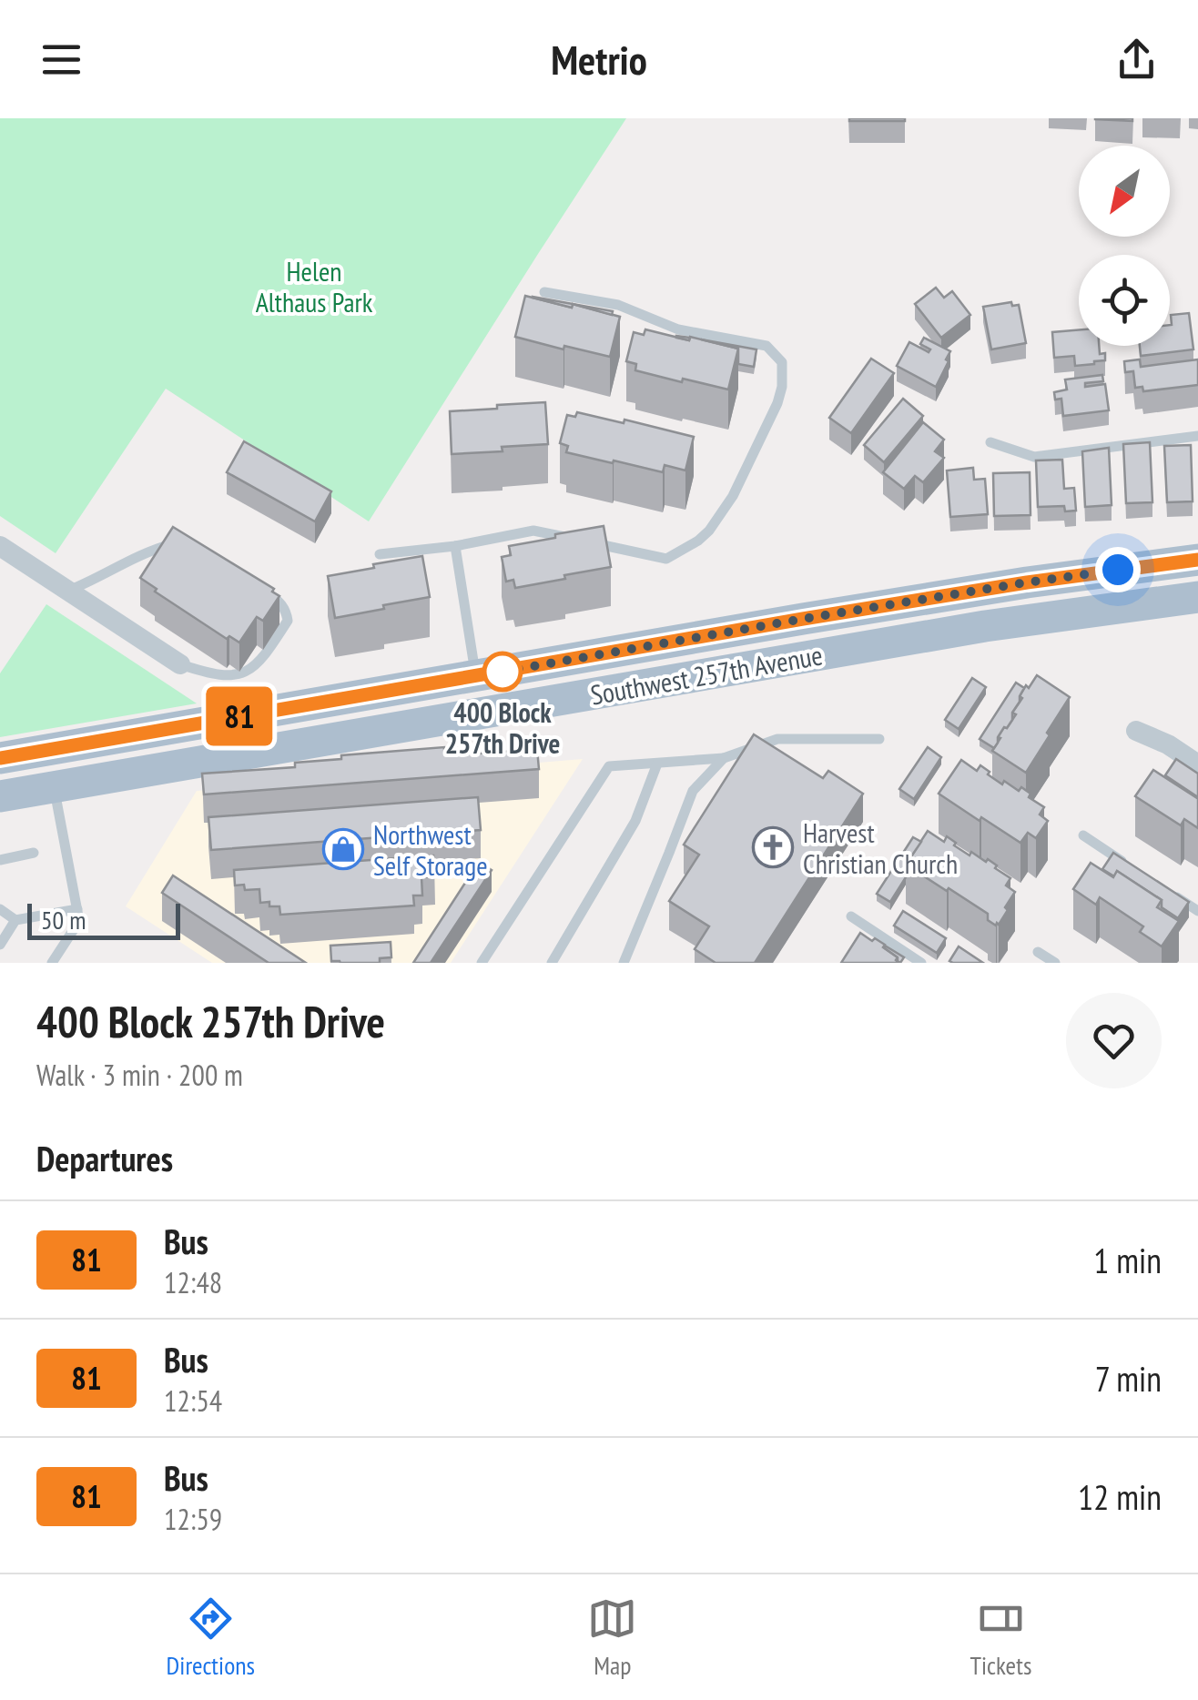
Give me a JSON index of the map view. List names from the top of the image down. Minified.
{"streets":{"main road":["Southwest 257th Avenue"]},"parks":["Helen Althaus Park"],"places":{"other":["400 Block 257th Drive"],"church":["Harvest Christian Church"],"shop":["Northwest Self Storage"]},"lines":["bus line 81"],"scale_bar":"50 m","north":"bottom left","page":{"header":"Metrio","on_map":"81","scale":"50 m","heading":[["400 Block 257th Drive","Walk · 3 min · 200 m"],"Departures"],"list":[{"mark":"81","name":"Bus","note":"12:48","value":"1 min"},{"mark":"81","name":"Bus","note":"12:54","value":"7 min"},{"mark":"81","name":"Bus","note":"12:59","value":"12 min"}],"tabs":["Directions","Map","Tickets"]}}
